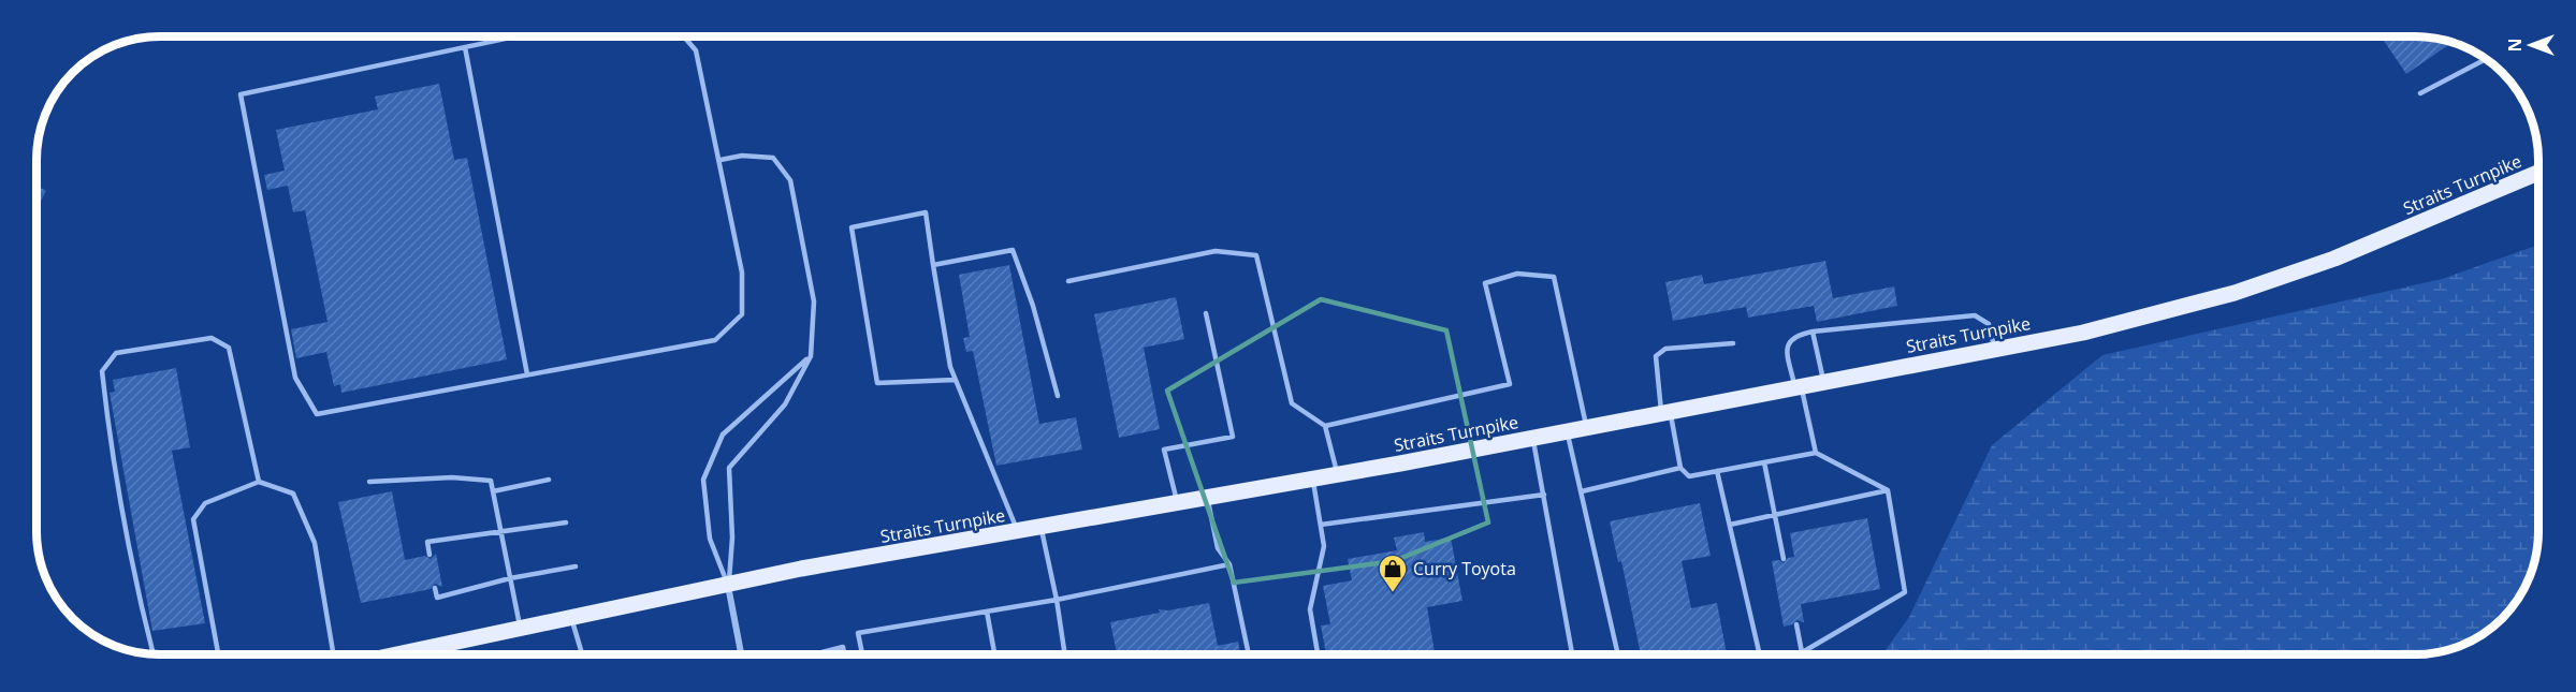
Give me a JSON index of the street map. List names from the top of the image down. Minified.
{"streets":{"main road":["Straits Turnpike"]},"places":{"shop":["Curry Toyota"]},"north":"left"}
